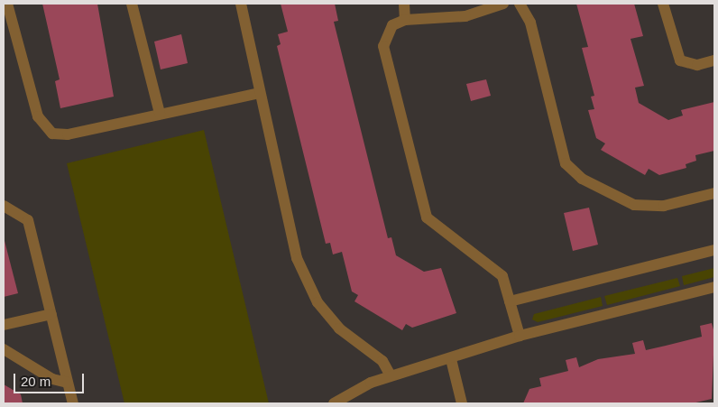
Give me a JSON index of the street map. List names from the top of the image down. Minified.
{"scale_bar":"20 m"}
